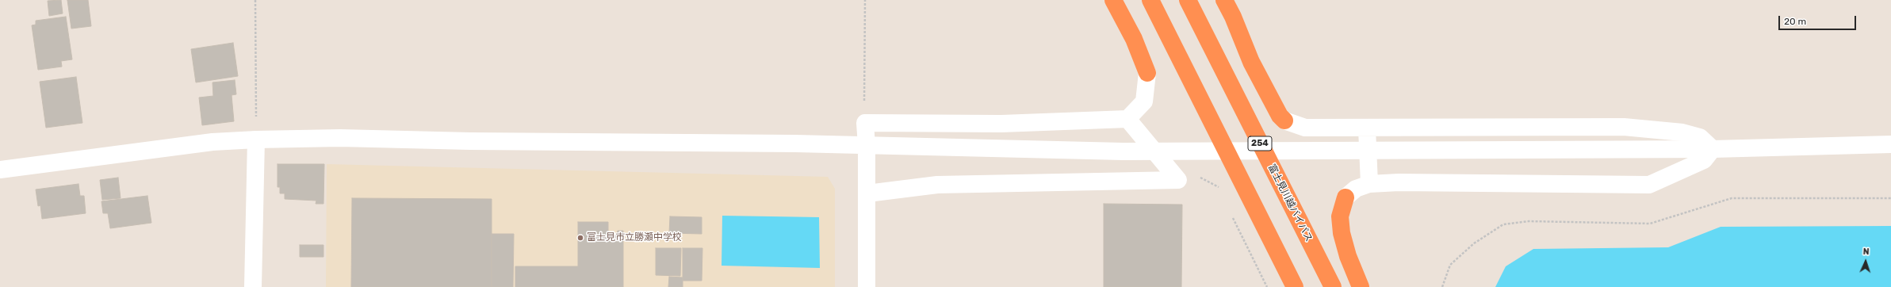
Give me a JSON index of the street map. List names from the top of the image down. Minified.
{"streets":{"highway":["254","富士見川越バイパス"]},"places":["富士見市立勝瀬中学校"],"scale_bar":"20 m","north":"top"}
